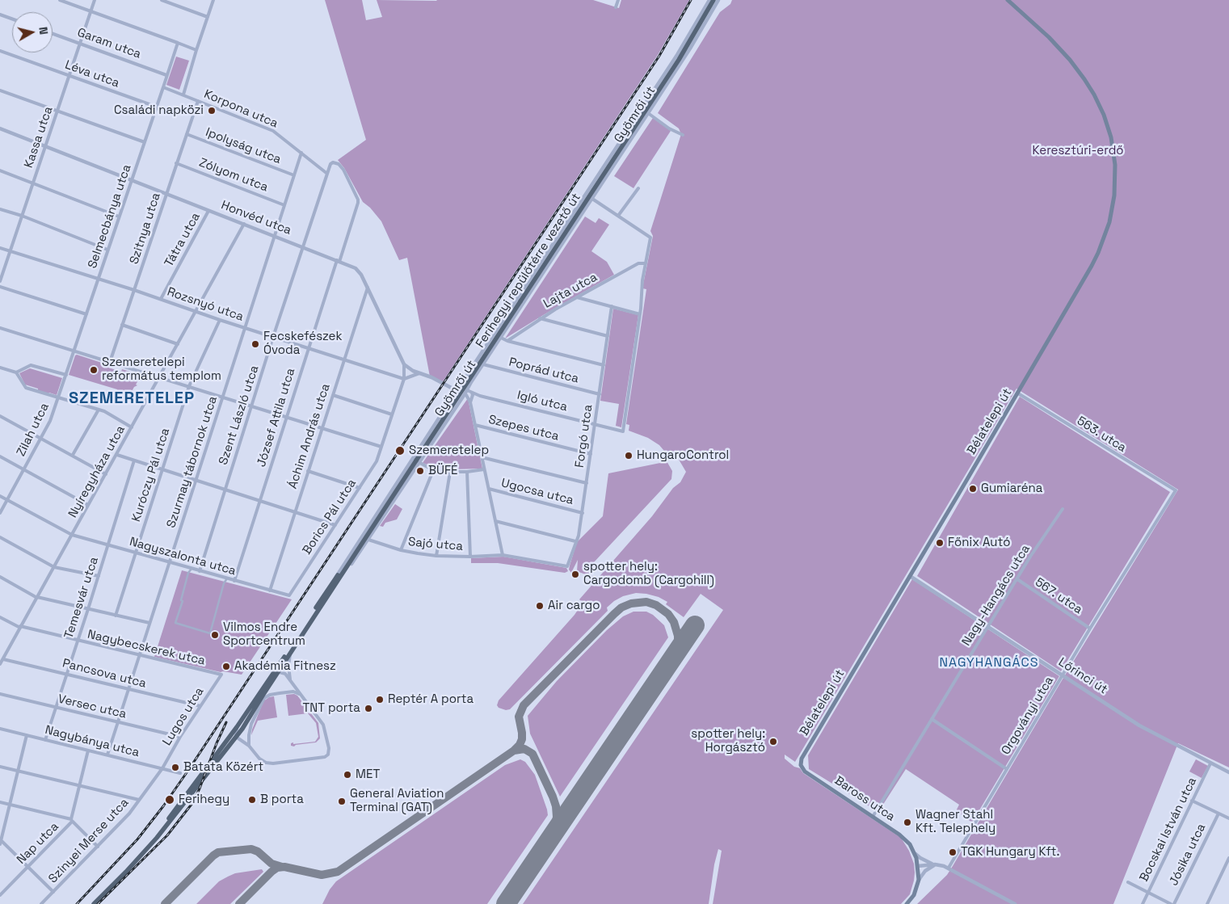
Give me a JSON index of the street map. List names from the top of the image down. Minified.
{"streets":{"main road":["Ferihegyi repülőtérre vezető út","Bélatelepi út","Baross utca"],"street":["Garam utca","Léva utca","Korpona utca","Gyömrői út","Kassa utca","Ipolyság utca","Zólyom utca","Selmecbánya utca","Honvéd utca","Szitnya utca","Tátra utca","Lajta utca","Rozsnyó utca","Poprád utca","Igló utca","Szent László utca","József Attila utca","Szepes utca","Zilah utca","563. utca","Áchim András utca","Forgó utca","Szurmay tábornok utca","Nyíregyháza utca","Kuróczy Pál utca","Ugocsa utca","Borics Pál utca","Sajó utca","Nagyszalonta utca","Nagy-Hangács utca","567. utca","Temesvár utca","Nagybecskerek utca","Pancsova utca","Lőrinci út","Versec utca","Orgoványi utca","Lugos utca","Nagybánya utca","Bocskai István utca","Szinyei Merse utca","Nap utca","Jósika utca"]},"crossings":[["Garam utca","Kassa utca"],["Garam utca","Selmecbánya utca"],["Léva utca","Kassa utca"],["Léva utca","Selmecbánya utca"],["Korpona utca","Selmecbánya utca"],["Korpona utca","Szitnya utca"],["Korpona utca","Szent László utca"],["Korpona utca","József Attila utca"],["Korpona utca","Szurmay tábornok utca"],["Gyömrői út","Ferihegyi repülőtérre vezető út"],["Gyömrői út","Poprád utca"],["Gyömrői út","Igló utca"],["Gyömrői út","Sajó utca"],["Kassa utca","Honvéd utca"],["Kassa utca","Rozsnyó utca"],["Ipolyság utca","Szitnya utca"],["Ipolyság utca","Szurmay tábornok utca"],["Zólyom utca","Szitnya utca"],["Zólyom utca","Szurmay tábornok utca"],["Selmecbánya utca","Honvéd utca"],["Selmecbánya utca","Rozsnyó utca"],["Selmecbánya utca","Zilah utca"],["Honvéd utca","Szitnya utca"],["Honvéd utca","Tátra utca"],["Honvéd utca","Szent László utca"],["Honvéd utca","József Attila utca"],["Honvéd utca","Áchim András utca"],["Honvéd utca","Szurmay tábornok utca"],["Honvéd utca","Nyíregyháza utca"],["Szitnya utca","Rozsnyó utca"],["Tátra utca","Rozsnyó utca"],["Rozsnyó utca","Szent László utca"],["Rozsnyó utca","József Attila utca"],["Rozsnyó utca","Áchim András utca"],["Rozsnyó utca","Szurmay tábornok utca"],["Rozsnyó utca","Nyíregyháza utca"],["Rozsnyó utca","Kuróczy Pál utca"],["Rozsnyó utca","Borics Pál utca"],["Poprád utca","Forgó utca"],["Igló utca","Forgó utca"],["Szent László utca","József Attila utca"],["Szent László utca","Nagyszalonta utca"],["József Attila utca","Nagyszalonta utca"],["Bélatelepi út","563. utca"],["Bélatelepi út","Lőrinci út"],["Bélatelepi út","Baross utca"],["Szepes utca","Forgó utca"],["Zilah utca","Nagyszalonta utca"],["563. utca","Orgoványi utca"],["Áchim András utca","Nagyszalonta utca"],["Forgó utca","Ugocsa utca"],["Forgó utca","Sajó utca"],["Szurmay tábornok utca","Nagyszalonta utca"],["Szurmay tábornok utca","Nagybecskerek utca"],["Szurmay tábornok utca","Pancsova utca"],["Szurmay tábornok utca","Versec utca"],["Szurmay tábornok utca","Nagybánya utca"],["Nyíregyháza utca","Nagyszalonta utca"],["Nyíregyháza utca","Nagybecskerek utca"],["Nyíregyháza utca","Pancsova utca"],["Kuróczy Pál utca","Nagyszalonta utca"],["Borics Pál utca","Nagyszalonta utca"],["Nagyszalonta utca","Temesvár utca"],["Nagy-Hangács utca","567. utca"],["Nagy-Hangács utca","Lőrinci út"],["Nagy-Hangács utca","Baross utca"],["567. utca","Orgoványi utca"],["Temesvár utca","Nagybecskerek utca"],["Temesvár utca","Pancsova utca"],["Temesvár utca","Versec utca"],["Temesvár utca","Nagybánya utca"],["Nagybecskerek utca","Lugos utca"],["Pancsova utca","Lugos utca"],["Lőrinci út","Orgoványi utca"],["Lőrinci út","Bocskai István utca"],["Versec utca","Lugos utca"],["Orgoványi utca","Baross utca"],["Lugos utca","Nagybánya utca"],["Lugos utca","Szinyei Merse utca"],["Nagybánya utca","Szinyei Merse utca"],["Nagybánya utca","Nap utca"]],"districts":["SZEMERETELEP","NAGYHANGÁCS"],"parks":["Keresztúri-erdő"],"places":["Családi napközi","Fecskefészek Óvoda","Szemeretelepi református templom","Szemeretelep","HungaroControl","BÜFÉ","Gumiaréna","Főnix Autó","spotter hely: Cargodomb (Cargohill)","Air cargo","Vilmos Endre Sportcentrum","Akadémia Fitnesz","Reptér A porta","TNT porta","spotter hely: Horgásztó","Batata Közért","MET","Ferihegy","B porta","General Aviation Terminal (GAT)","Wagner Stahl Kft. Telephely","TGK Hungary Kft."],"north":"right"}
